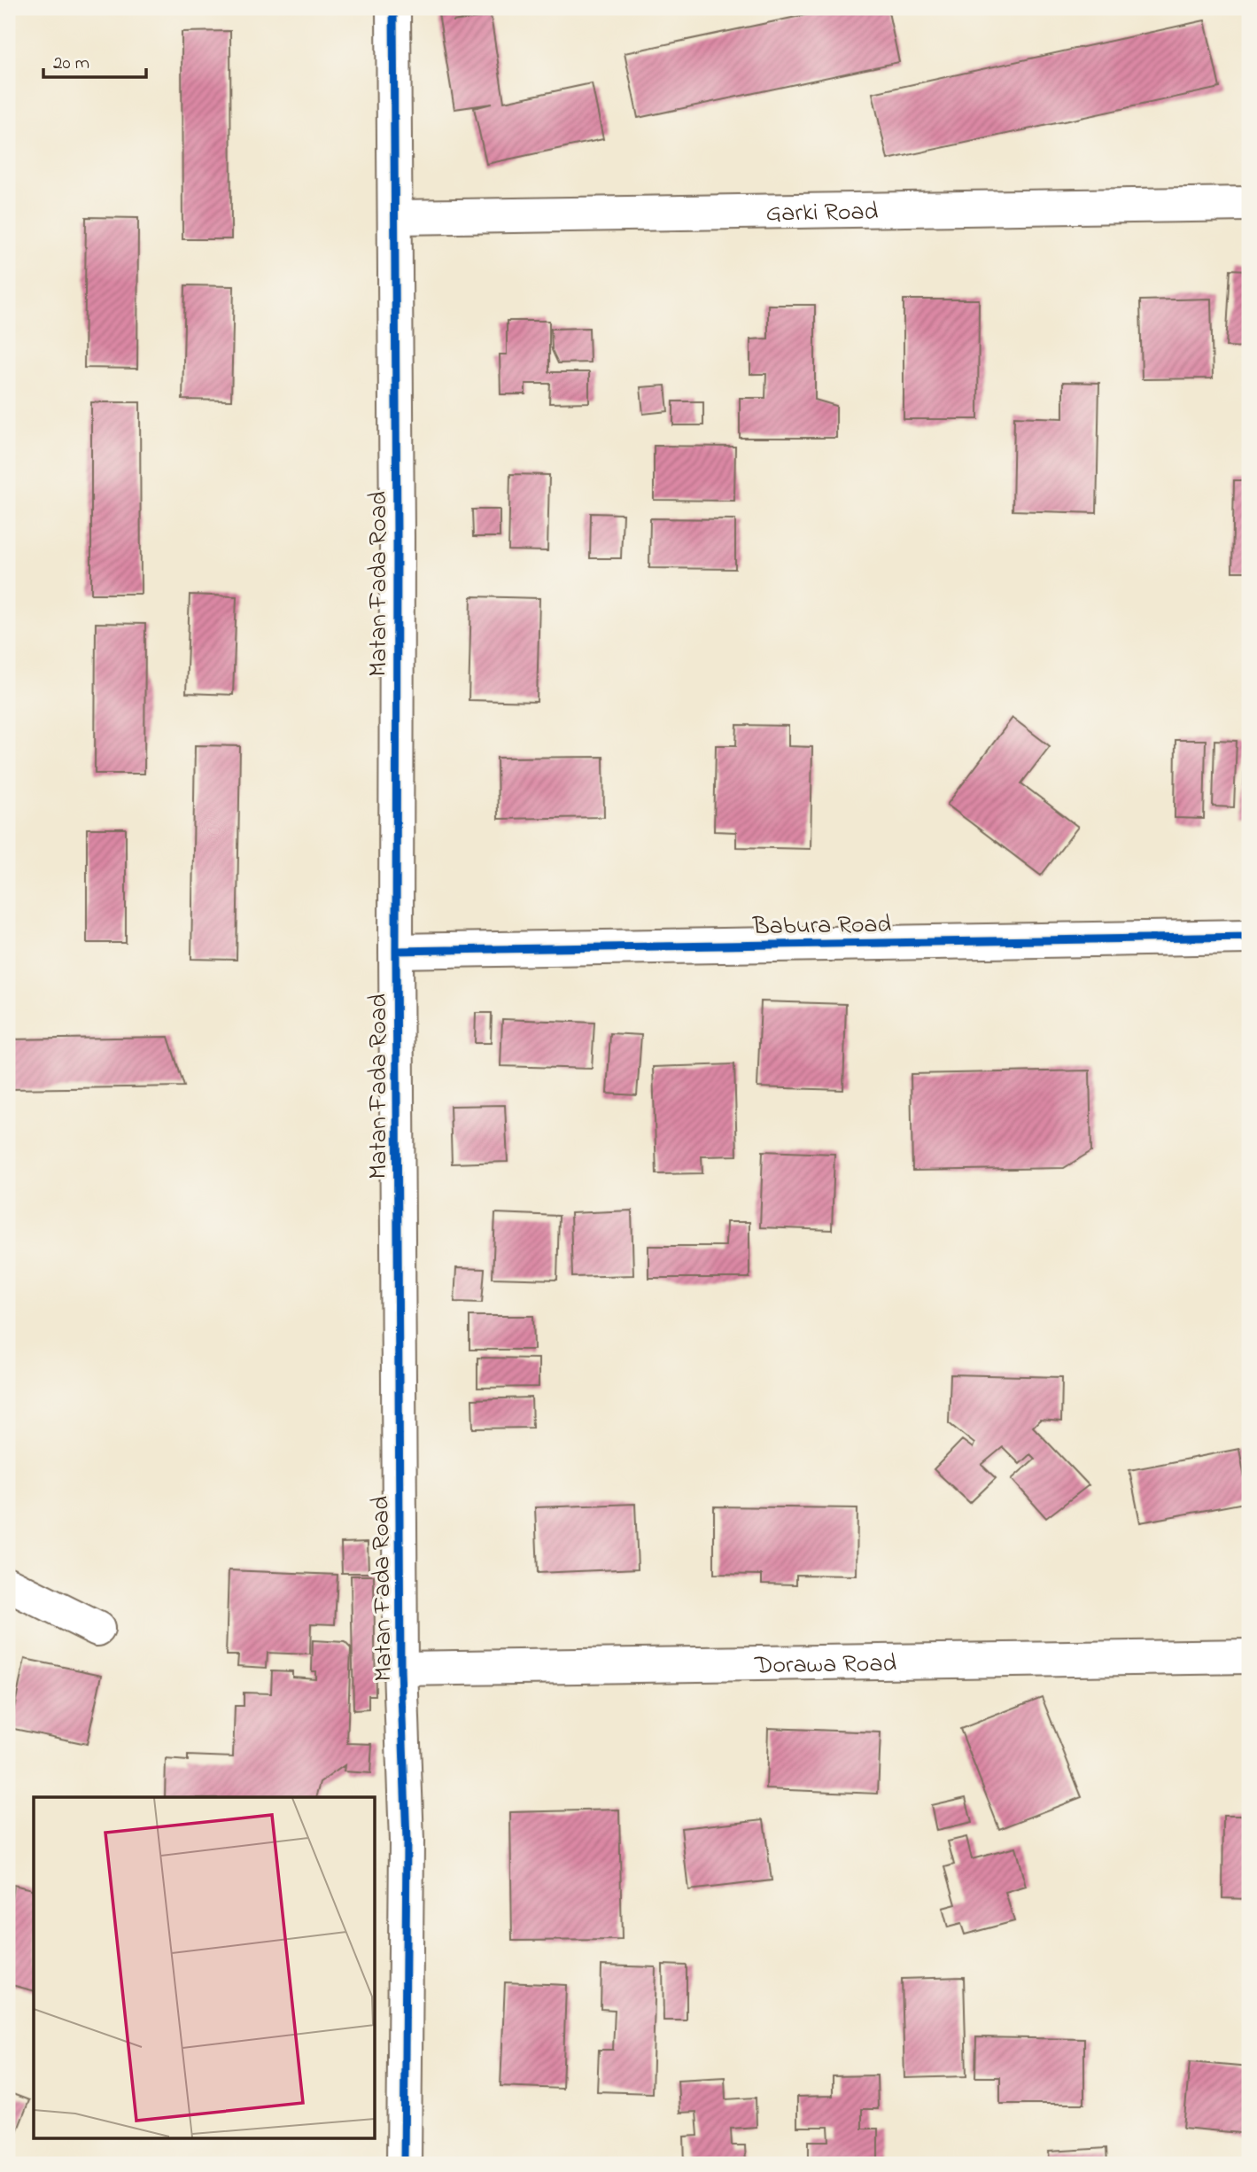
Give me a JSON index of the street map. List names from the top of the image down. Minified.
{"streets":{"street":["Garki Road","Matan Fada Road","Babura Road","Dorawa Road"]},"crossings":[["Garki Road","Matan Fada Road"],["Matan Fada Road","Babura Road"],["Matan Fada Road","Dorawa Road"]],"scale_bar":"20 m"}
